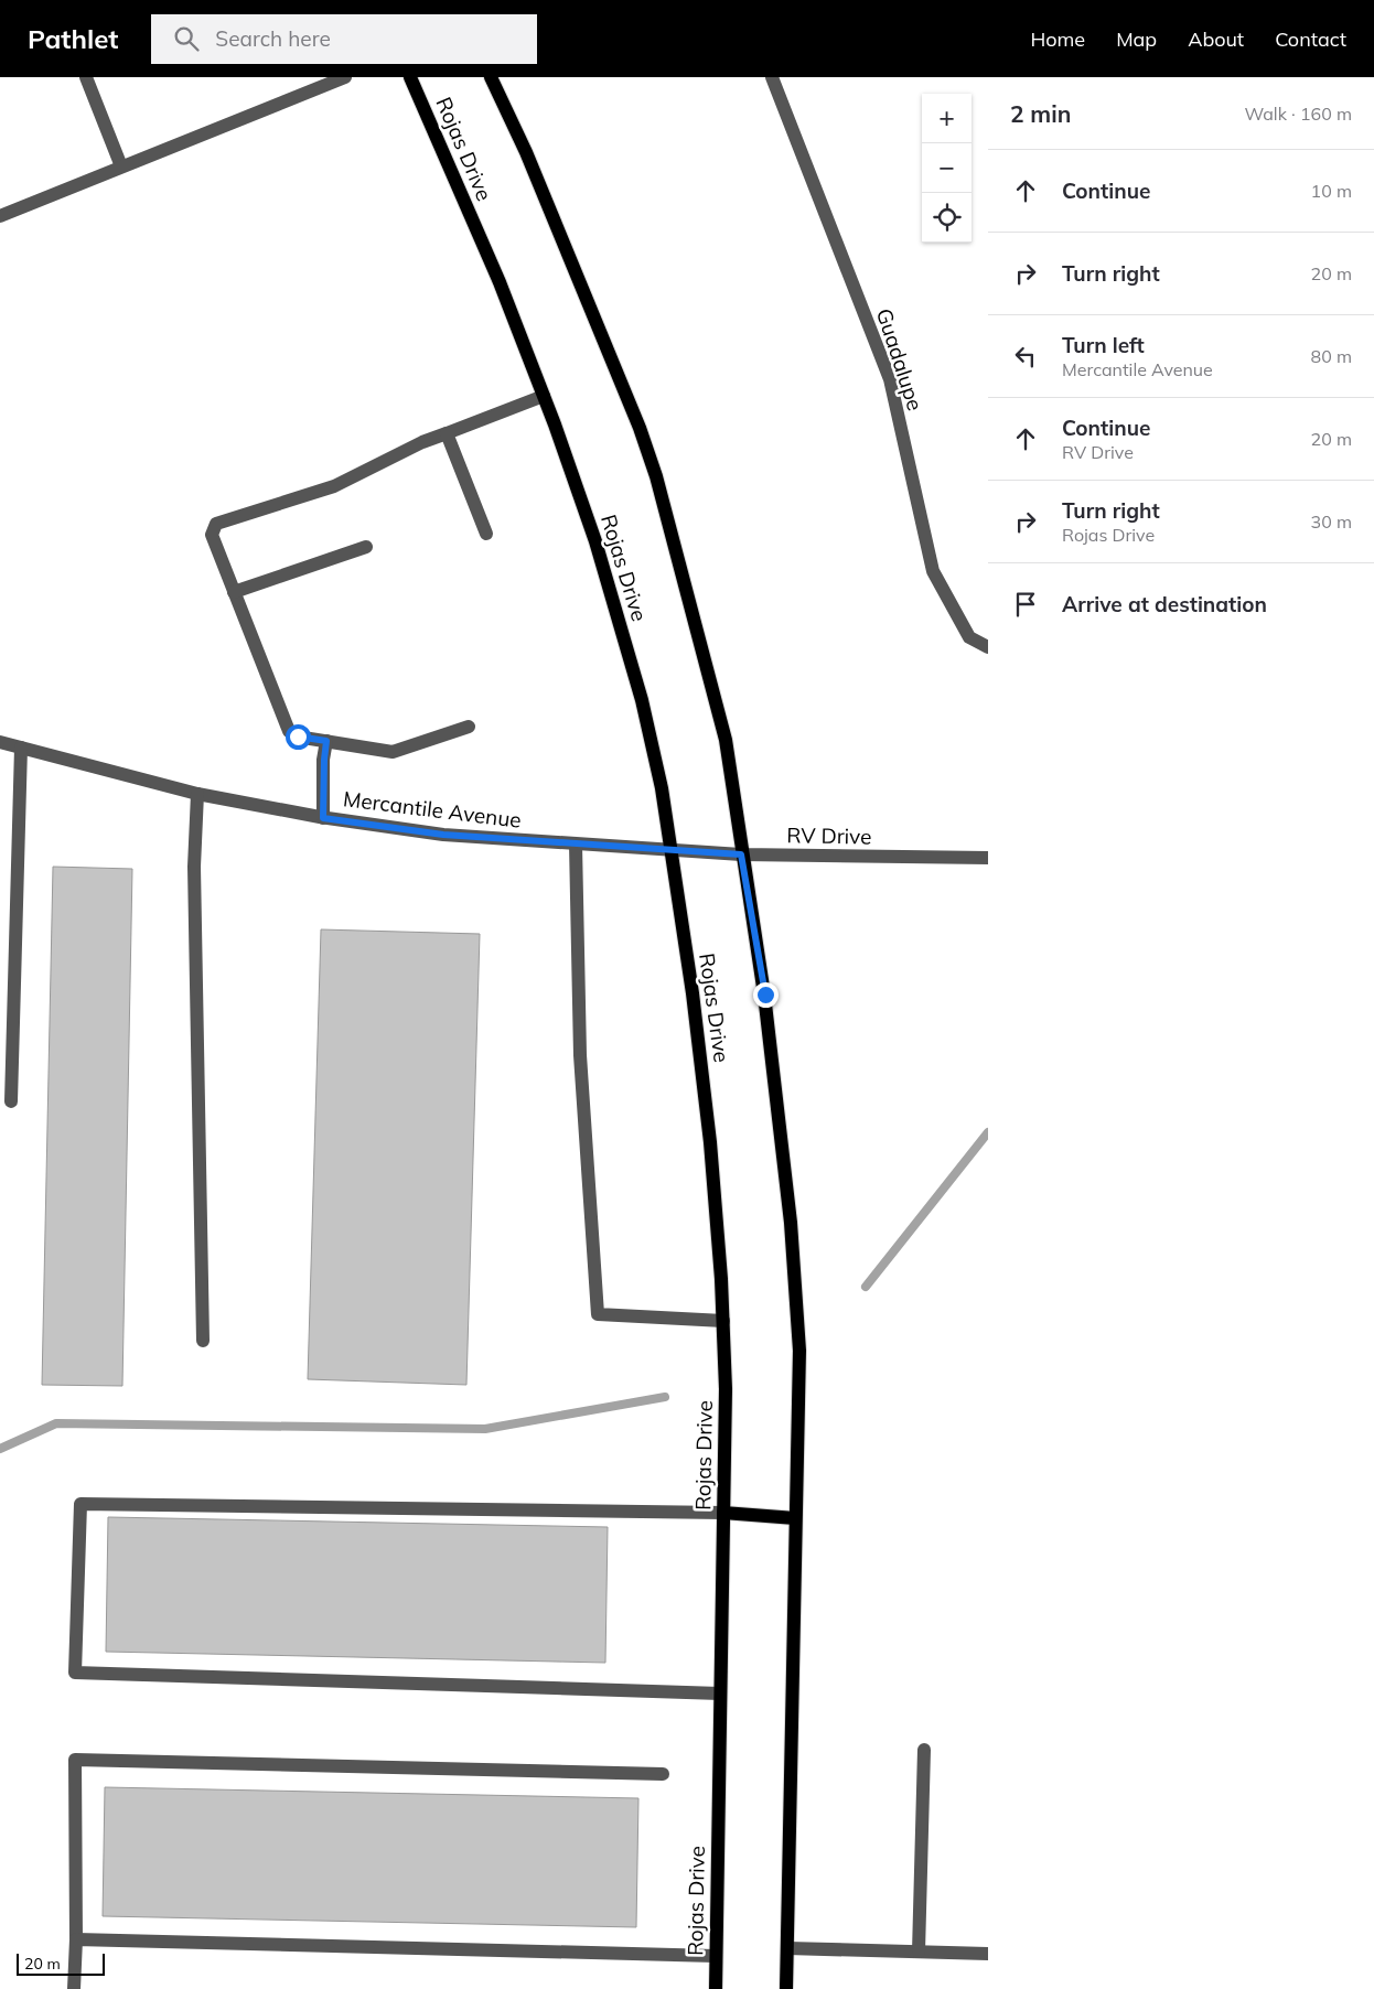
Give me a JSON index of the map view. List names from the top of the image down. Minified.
{"streets":{"main road":["Rojas Drive"],"street":["Guadalupe","Mercantile Avenue","RV Drive"]},"crossings":[["Rojas Drive","Mercantile Avenue"],["Rojas Drive","RV Drive"],["Mercantile Avenue","RV Drive"]],"scale_bar":"20 m","page":{"header":"Pathlet","search":"Search here","nav":["Home","Map","About","Contact"],"heading":["2 min","Walk · 160 m"],"map_buttons":["+","−"],"list":[["Continue","10 m"],["Turn right","20 m"],["Turn left","Mercantile Avenue","80 m"],["Continue","RV Drive","20 m"],["Turn right","Rojas Drive","30 m"],"Arrive at destination"],"scale":"20 m"}}
